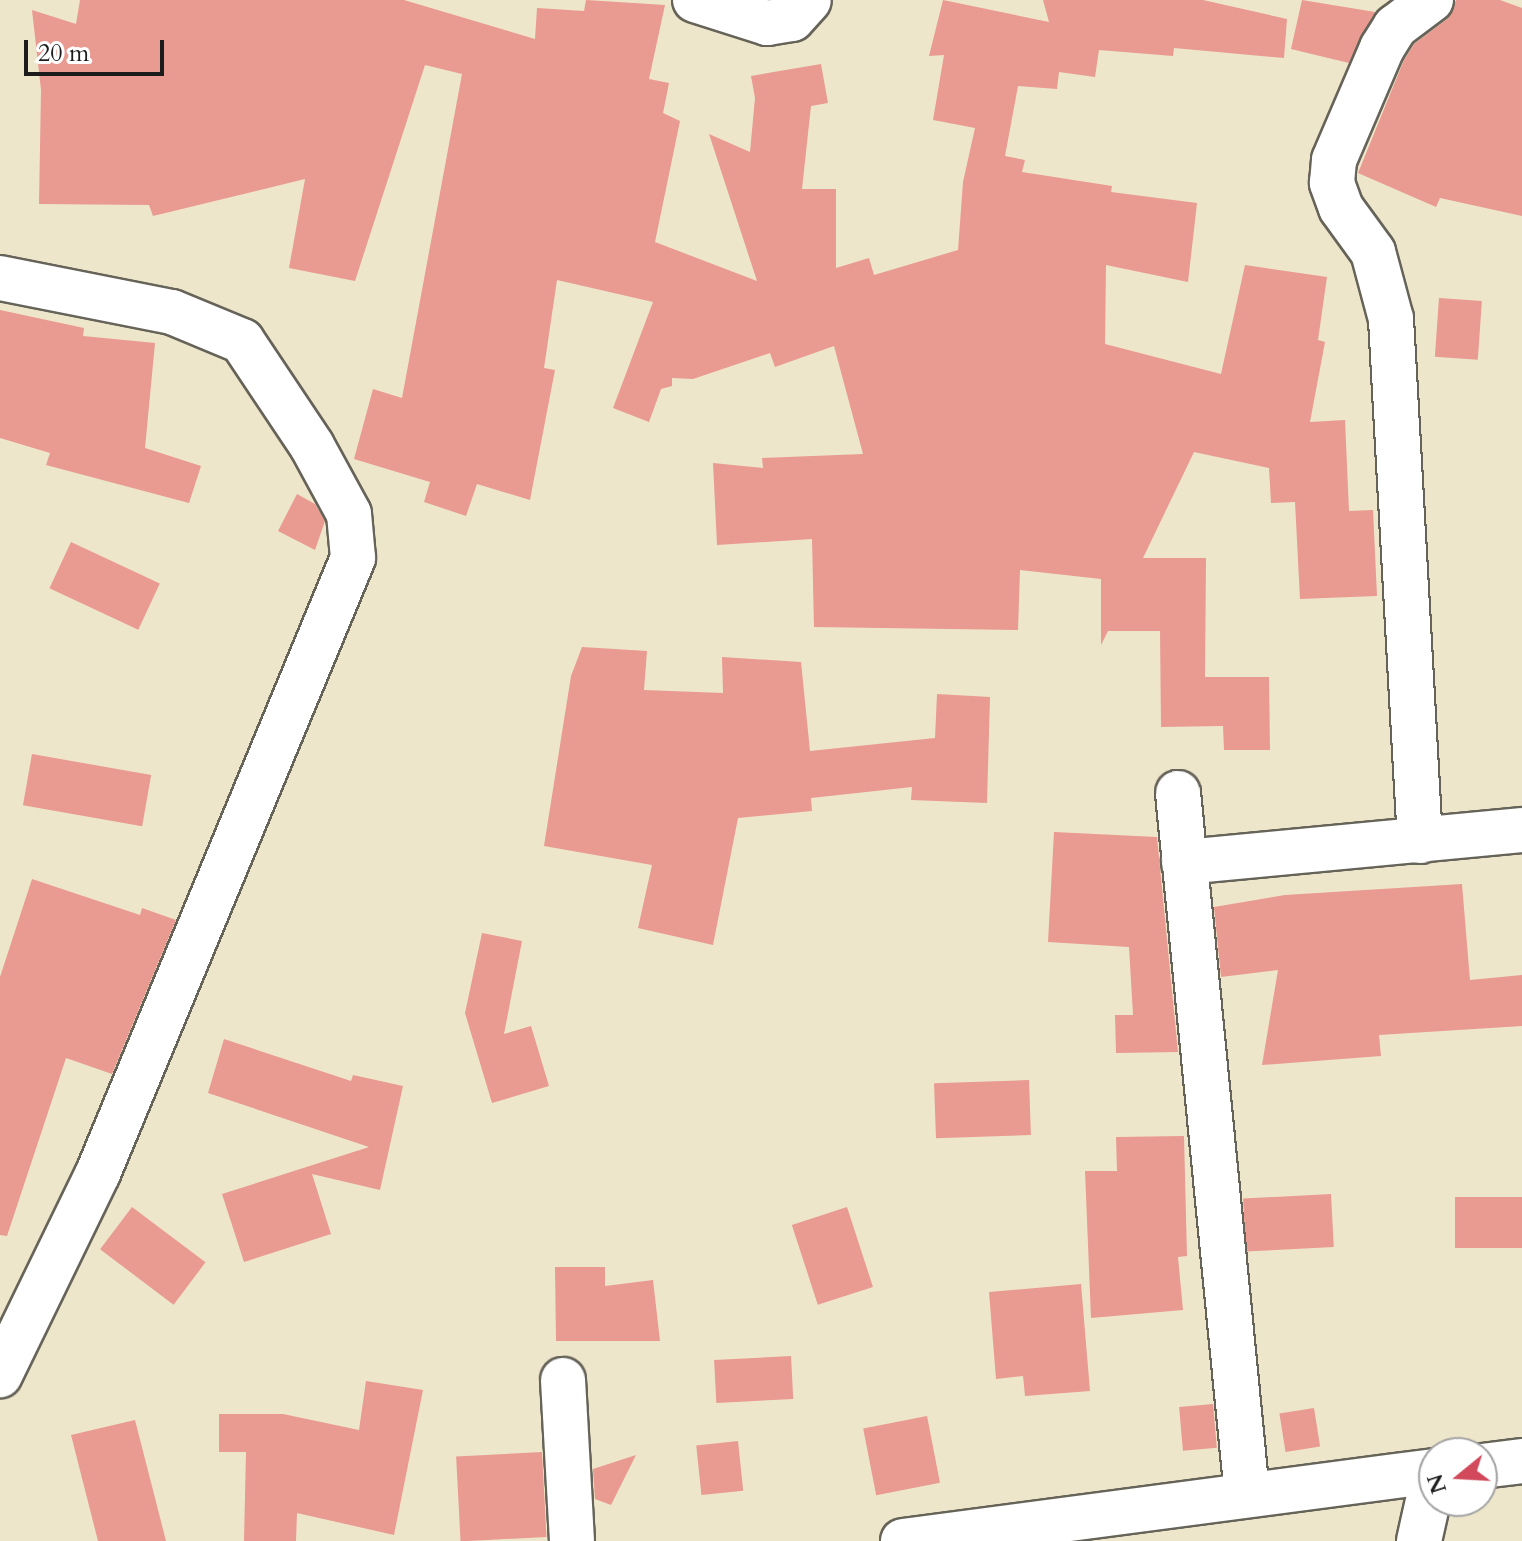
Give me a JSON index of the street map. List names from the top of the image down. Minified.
{"scale_bar":"20 m","north":"left"}
